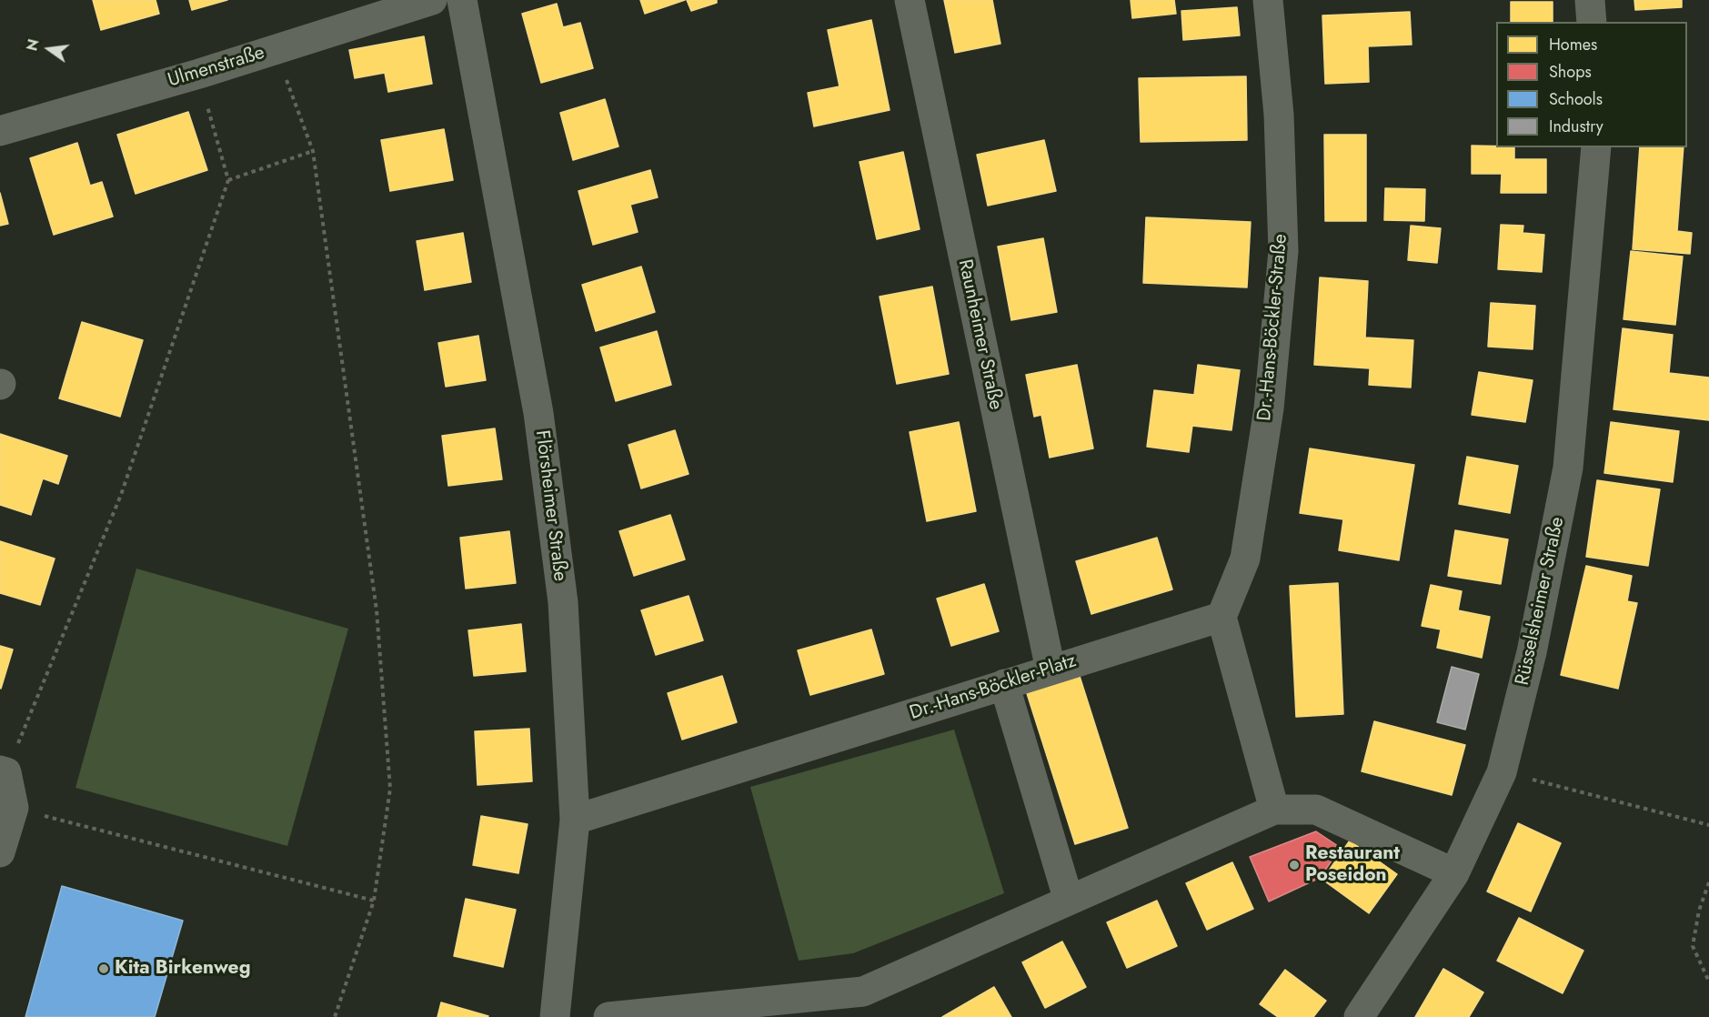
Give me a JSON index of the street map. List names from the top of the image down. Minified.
{"streets":{"street":["Ulmenstraße","Dr.-Hans-Böckler-Straße","Raunheimer Straße","Flörsheimer Straße","Rüsselsheimer Straße","Dr.-Hans-Böckler-Platz"]},"crossings":[["Dr.-Hans-Böckler-Straße","Dr.-Hans-Böckler-Platz"],["Raunheimer Straße","Dr.-Hans-Böckler-Platz"],["Flörsheimer Straße","Dr.-Hans-Böckler-Platz"]],"places":["Restaurant Poseidon","Kita Birkenweg"],"legend":["Homes","Shops","Schools","Industry"],"north":"left"}
